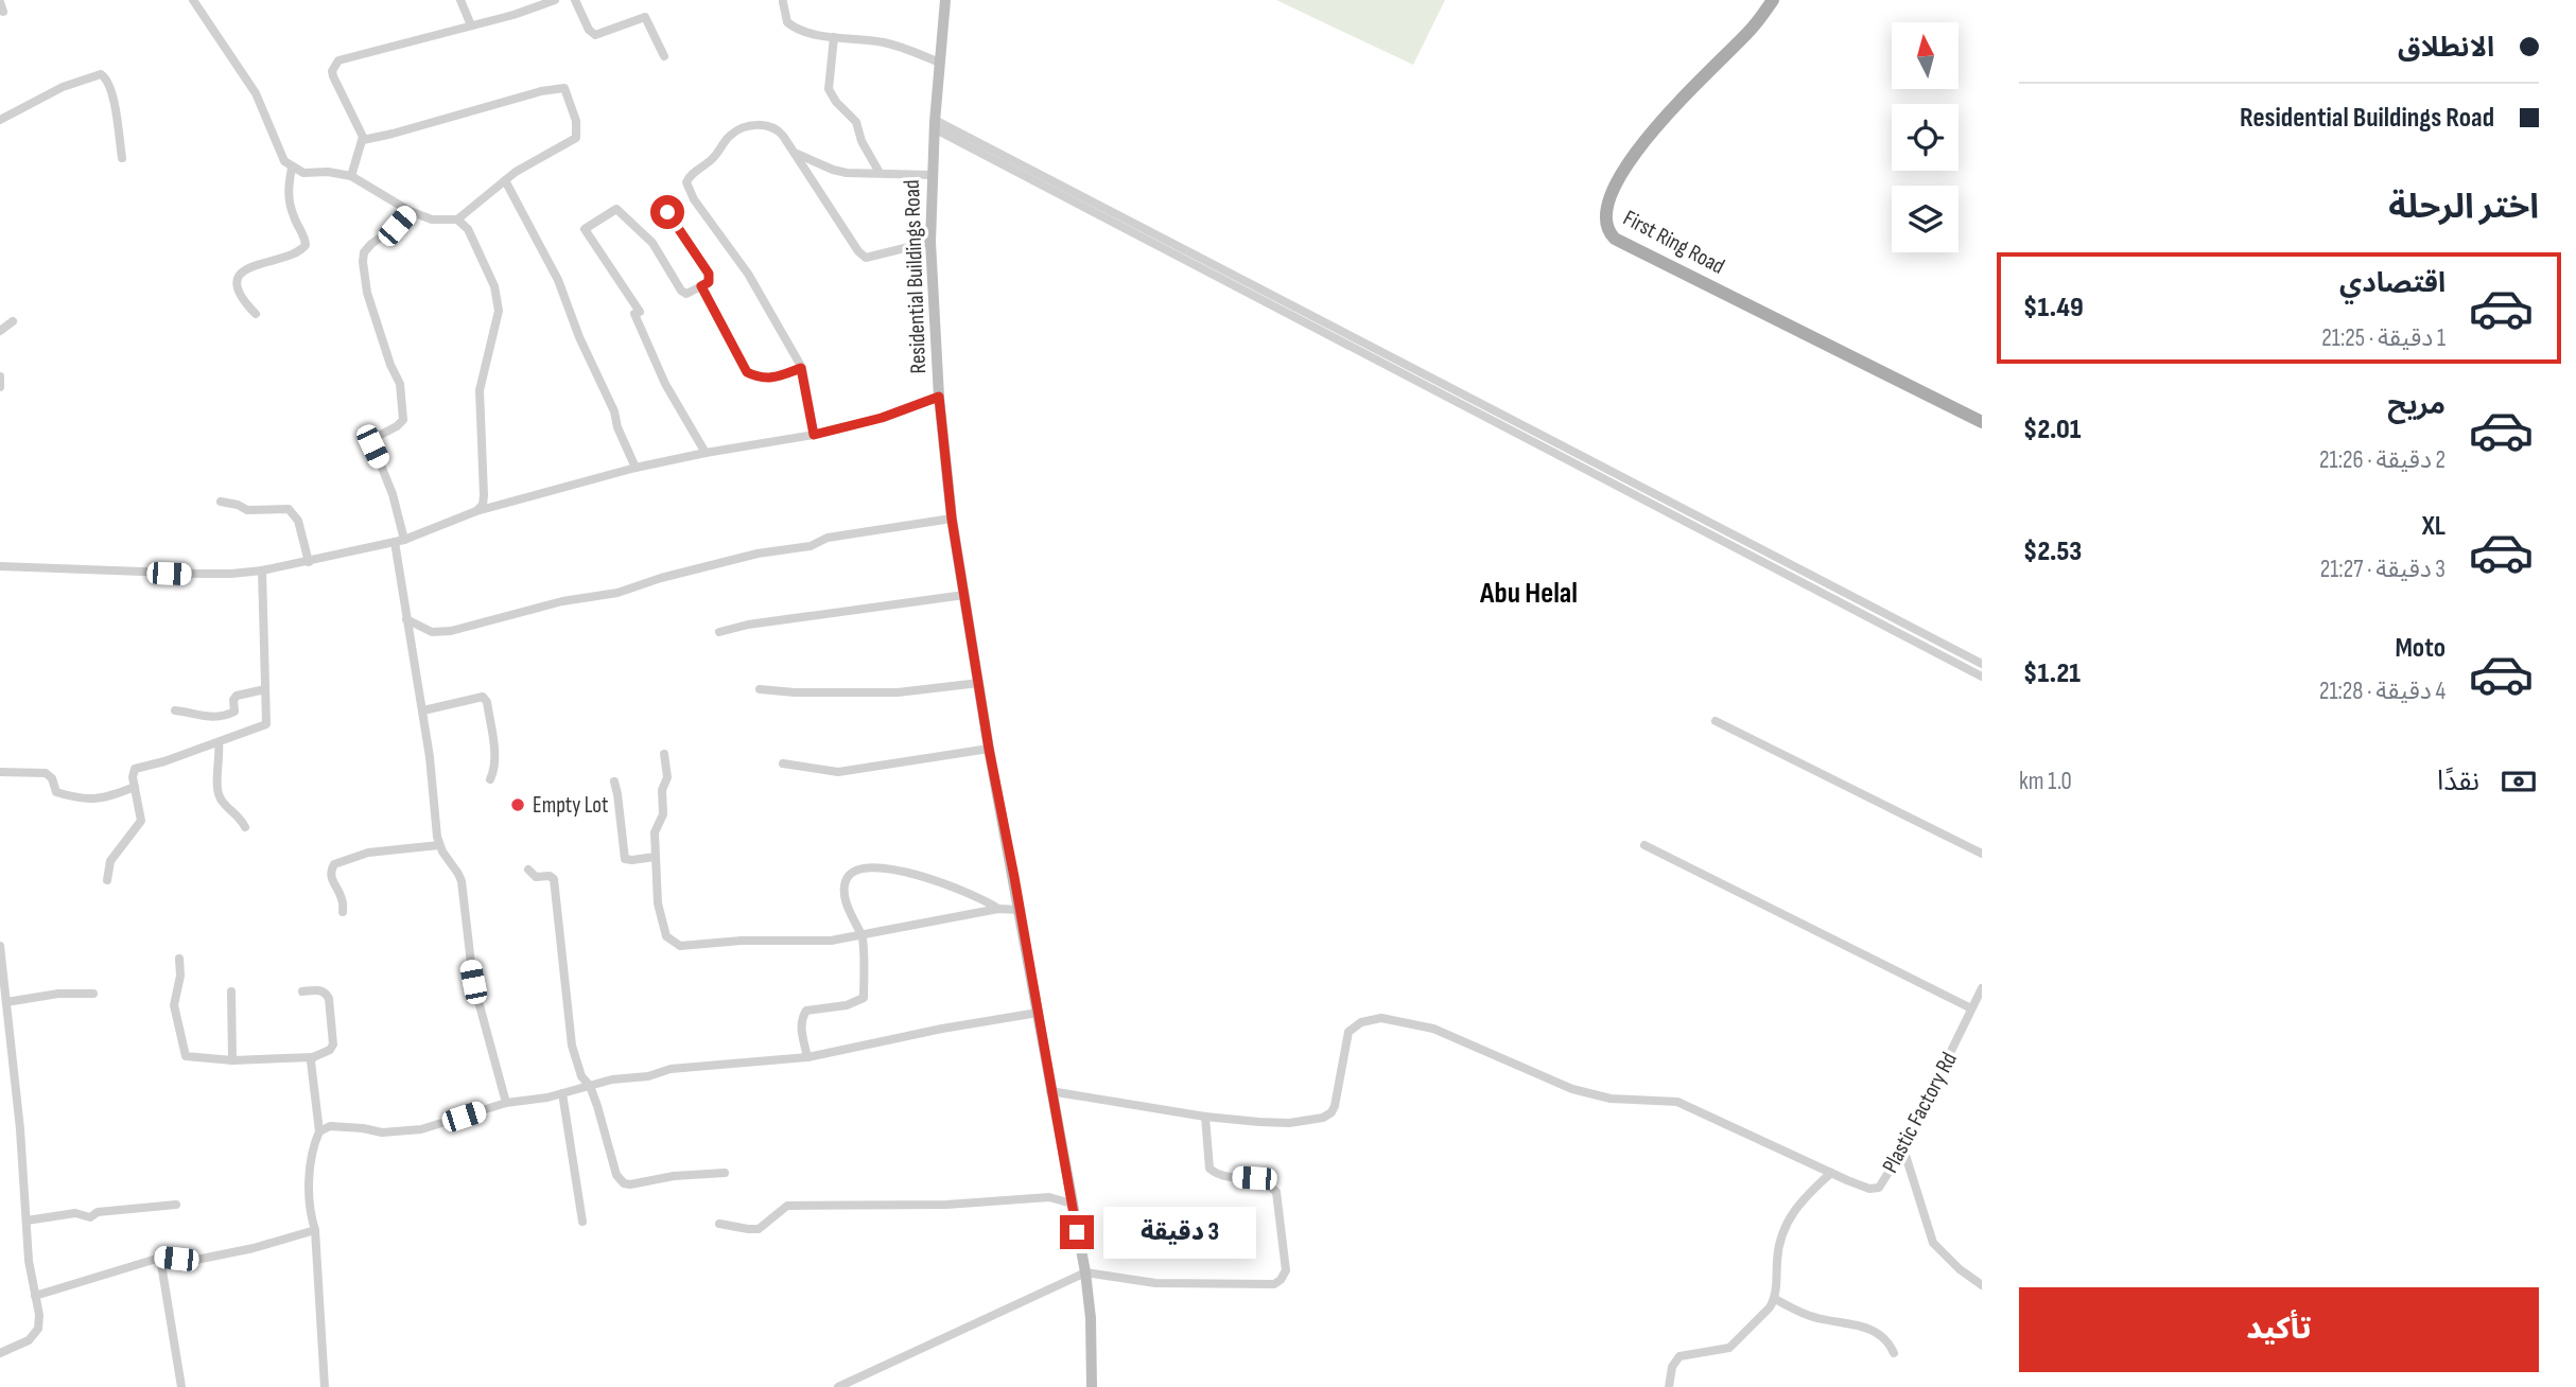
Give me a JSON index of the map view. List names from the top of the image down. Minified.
{"streets":{"main road":["First Ring Road","Residential Buildings Road"],"street":["Plastic Factory Rd"]},"districts":["Abu Helal"],"places":["Empty Lot"],"north":"top","page":{"banner":["الانطلاق","Residential Buildings Road"],"heading":"اختر الرحلة","list":[{"name":"اقتصادي","note":"1 دقيقة · 21:25","value":"$1.49"},{"name":"مريح","note":"2 دقيقة · 21:26","value":"$2.01"},{"name":"XL","note":"3 دقيقة · 21:27","value":"$2.53"},{"name":"Moto","note":"4 دقيقة · 21:28","value":"$1.21"}],"pay":["نقدًا","1.0 km"],"bubble":"3 دقيقة","buttons":"تأكيد"}}
